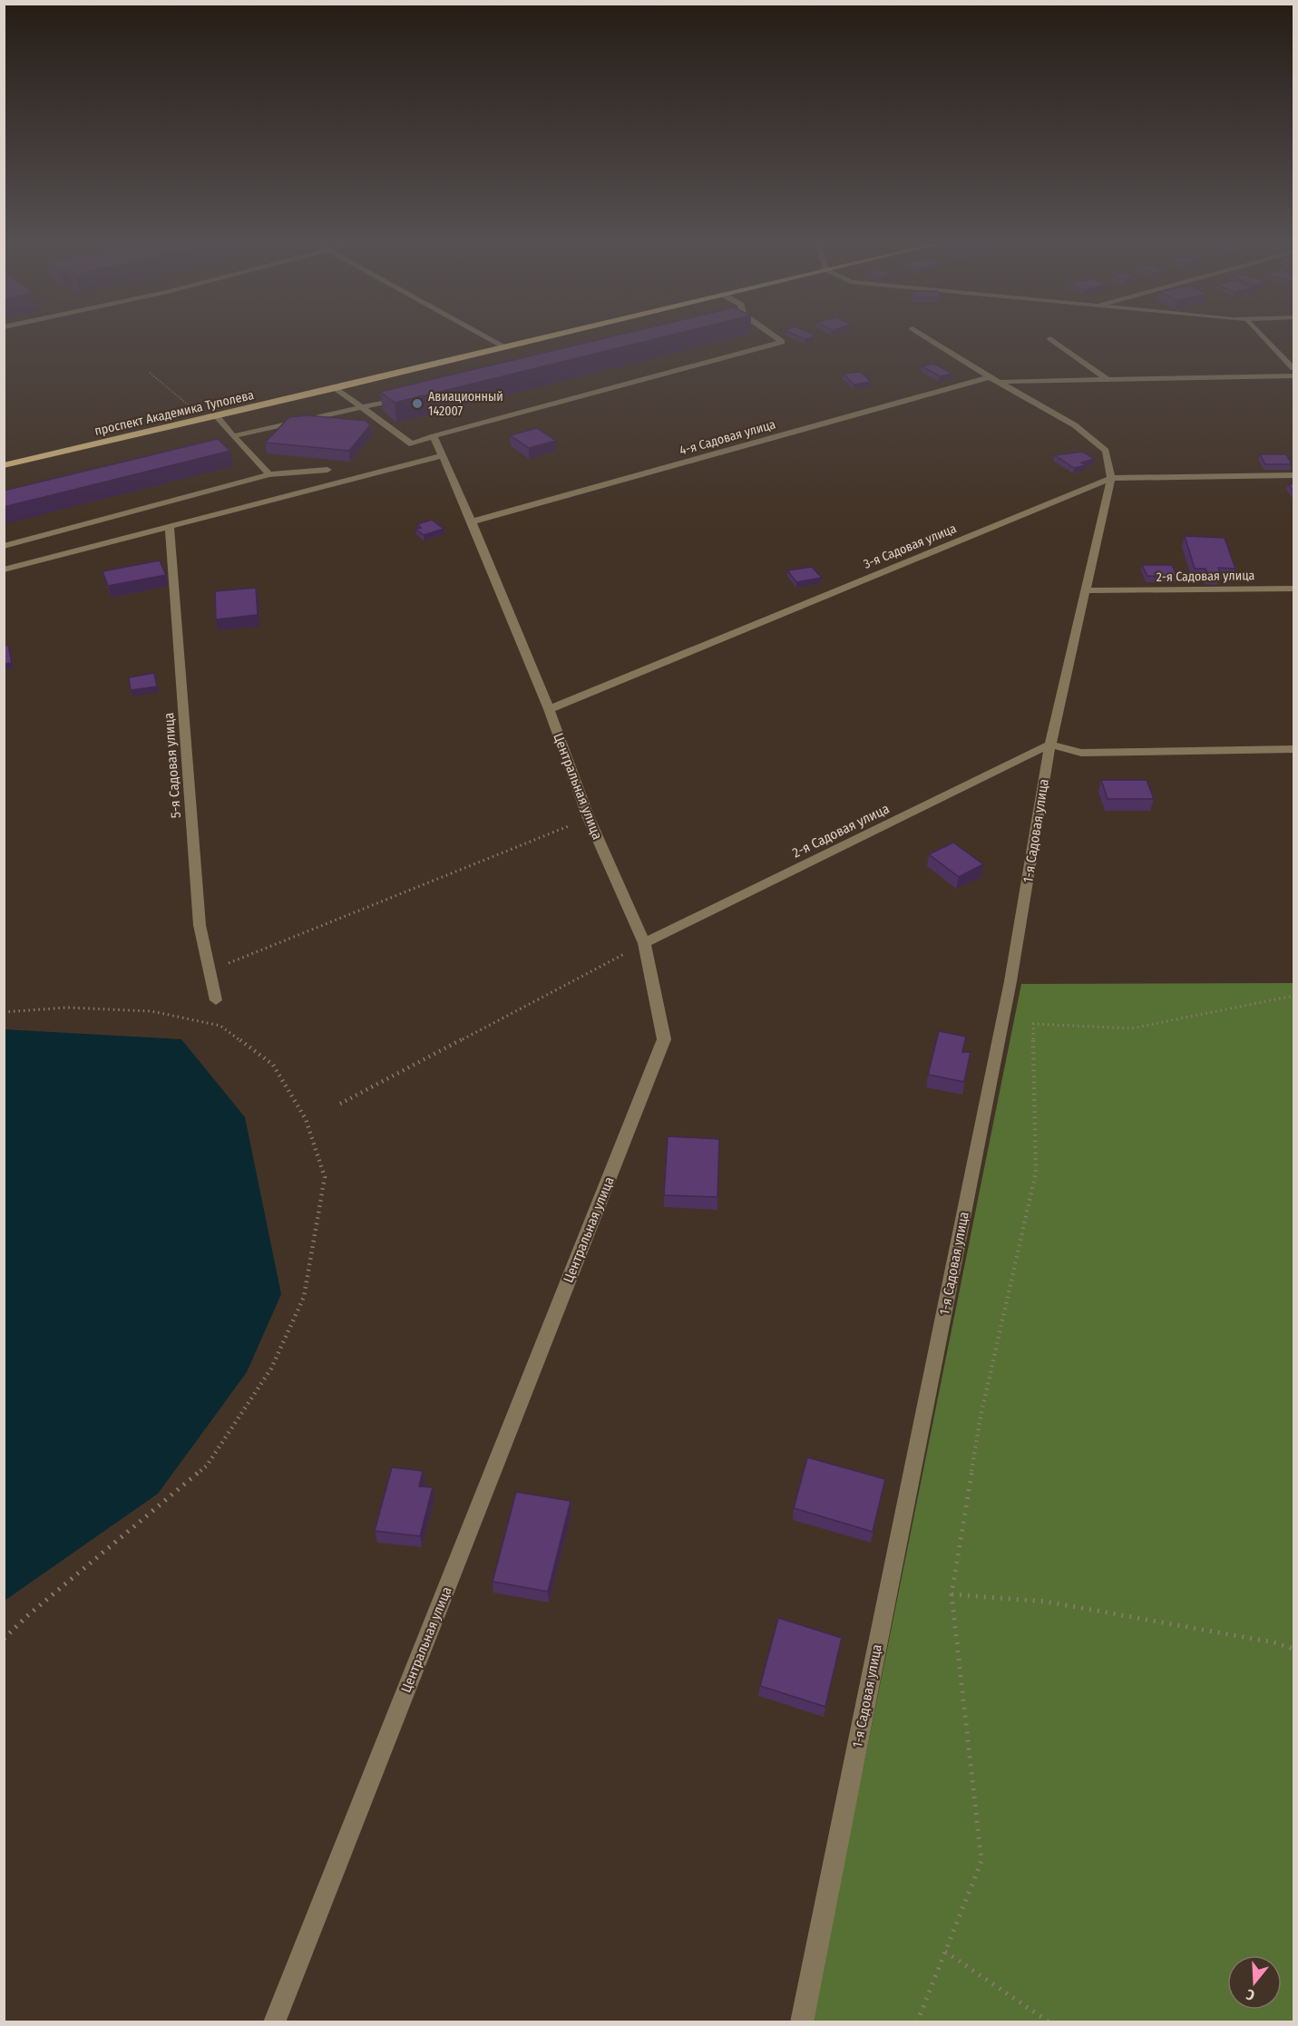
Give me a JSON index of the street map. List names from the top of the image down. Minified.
{"streets":{"main road":["проспект Академика Туполева"],"street":["4-я Садовая улица","3-я Садовая улица","2-я Садовая улица","5-я Садовая улица","Центральная улица","1-я Садовая улица"]},"crossings":[["4-я Садовая улица","Центральная улица"],["3-я Садовая улица","Центральная улица"],["3-я Садовая улица","1-я Садовая улица"],["2-я Садовая улица","Центральная улица"],["2-я Садовая улица","1-я Садовая улица"]],"places":["Авиационный 142007"],"north":"bottom"}
